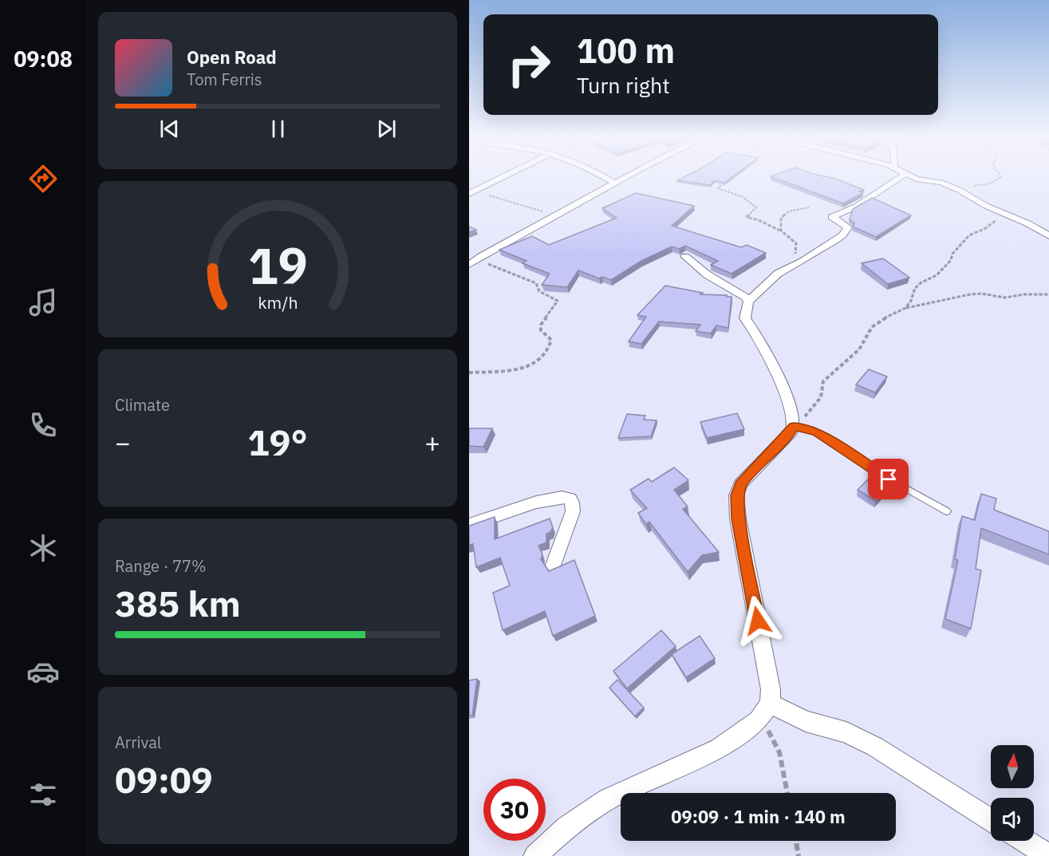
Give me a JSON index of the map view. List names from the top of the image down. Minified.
{"north":"top","page":{"tabs":"09:08","turn":["100 m","Turn right"],"song":["Open Road","Tom Ferris"],"tile":["Climate",["Range · 77%","385 km"],["Arrival","09:09"]],"heat":["−","19°","+"],"limit":"30","trip":"09:09 · 1 min · 140 m","gauge":["19","km/h"]}}
